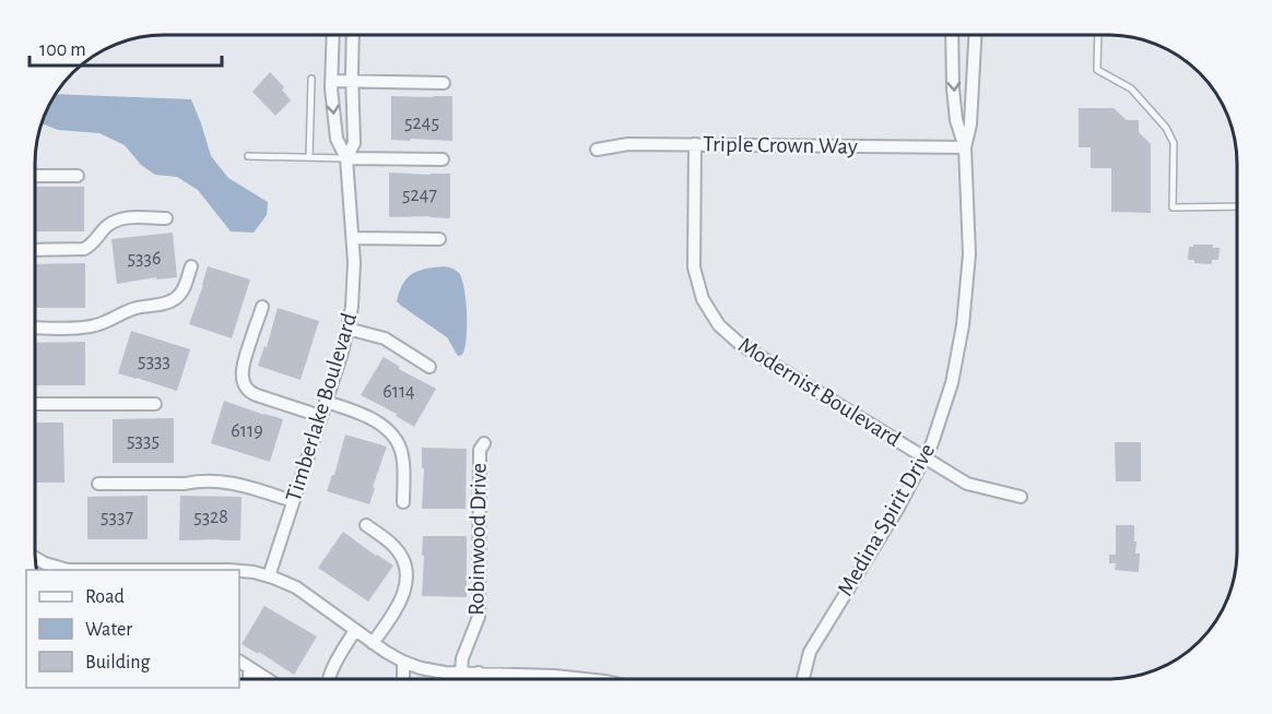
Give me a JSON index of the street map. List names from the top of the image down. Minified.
{"streets":{"street":["Triple Crown Way","Modernist Boulevard","Timberlake Boulevard","Medina Spirit Drive","Robinwood Drive"]},"crossings":[["Triple Crown Way","Modernist Boulevard"],["Triple Crown Way","Medina Spirit Drive"],["Modernist Boulevard","Medina Spirit Drive"]],"house_numbers":["5245","5247","5336","5333","6114","6119","5335","5337","5328"],"legend":["Road","Water","Building"],"scale_bar":"100 m"}
